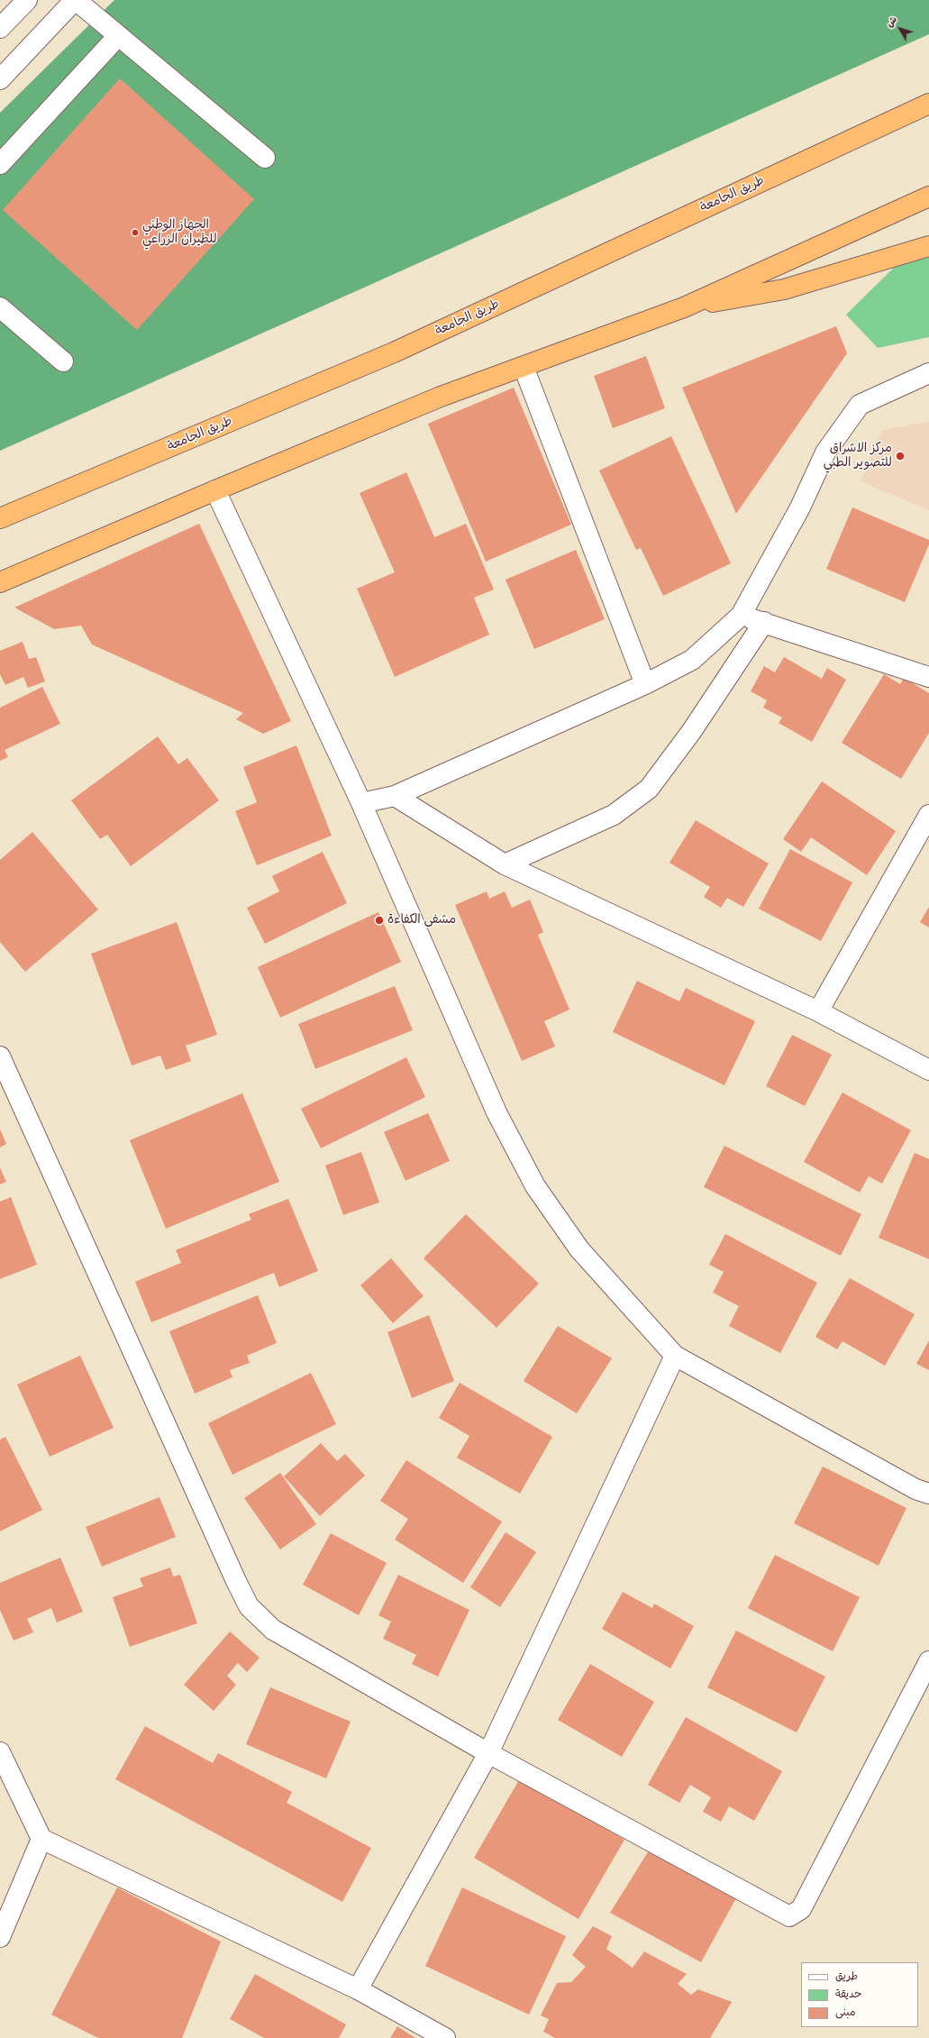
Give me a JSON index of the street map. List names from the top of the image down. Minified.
{"streets":{"highway":["طريق الجامعة"]},"places":["الجهاز الوطني للطيران الزراعي","مركز الاشراق للتصوير الطبي","مشفى الكفاءة"],"legend":["طريق","حديقة","مبنى"],"north":"top left"}
